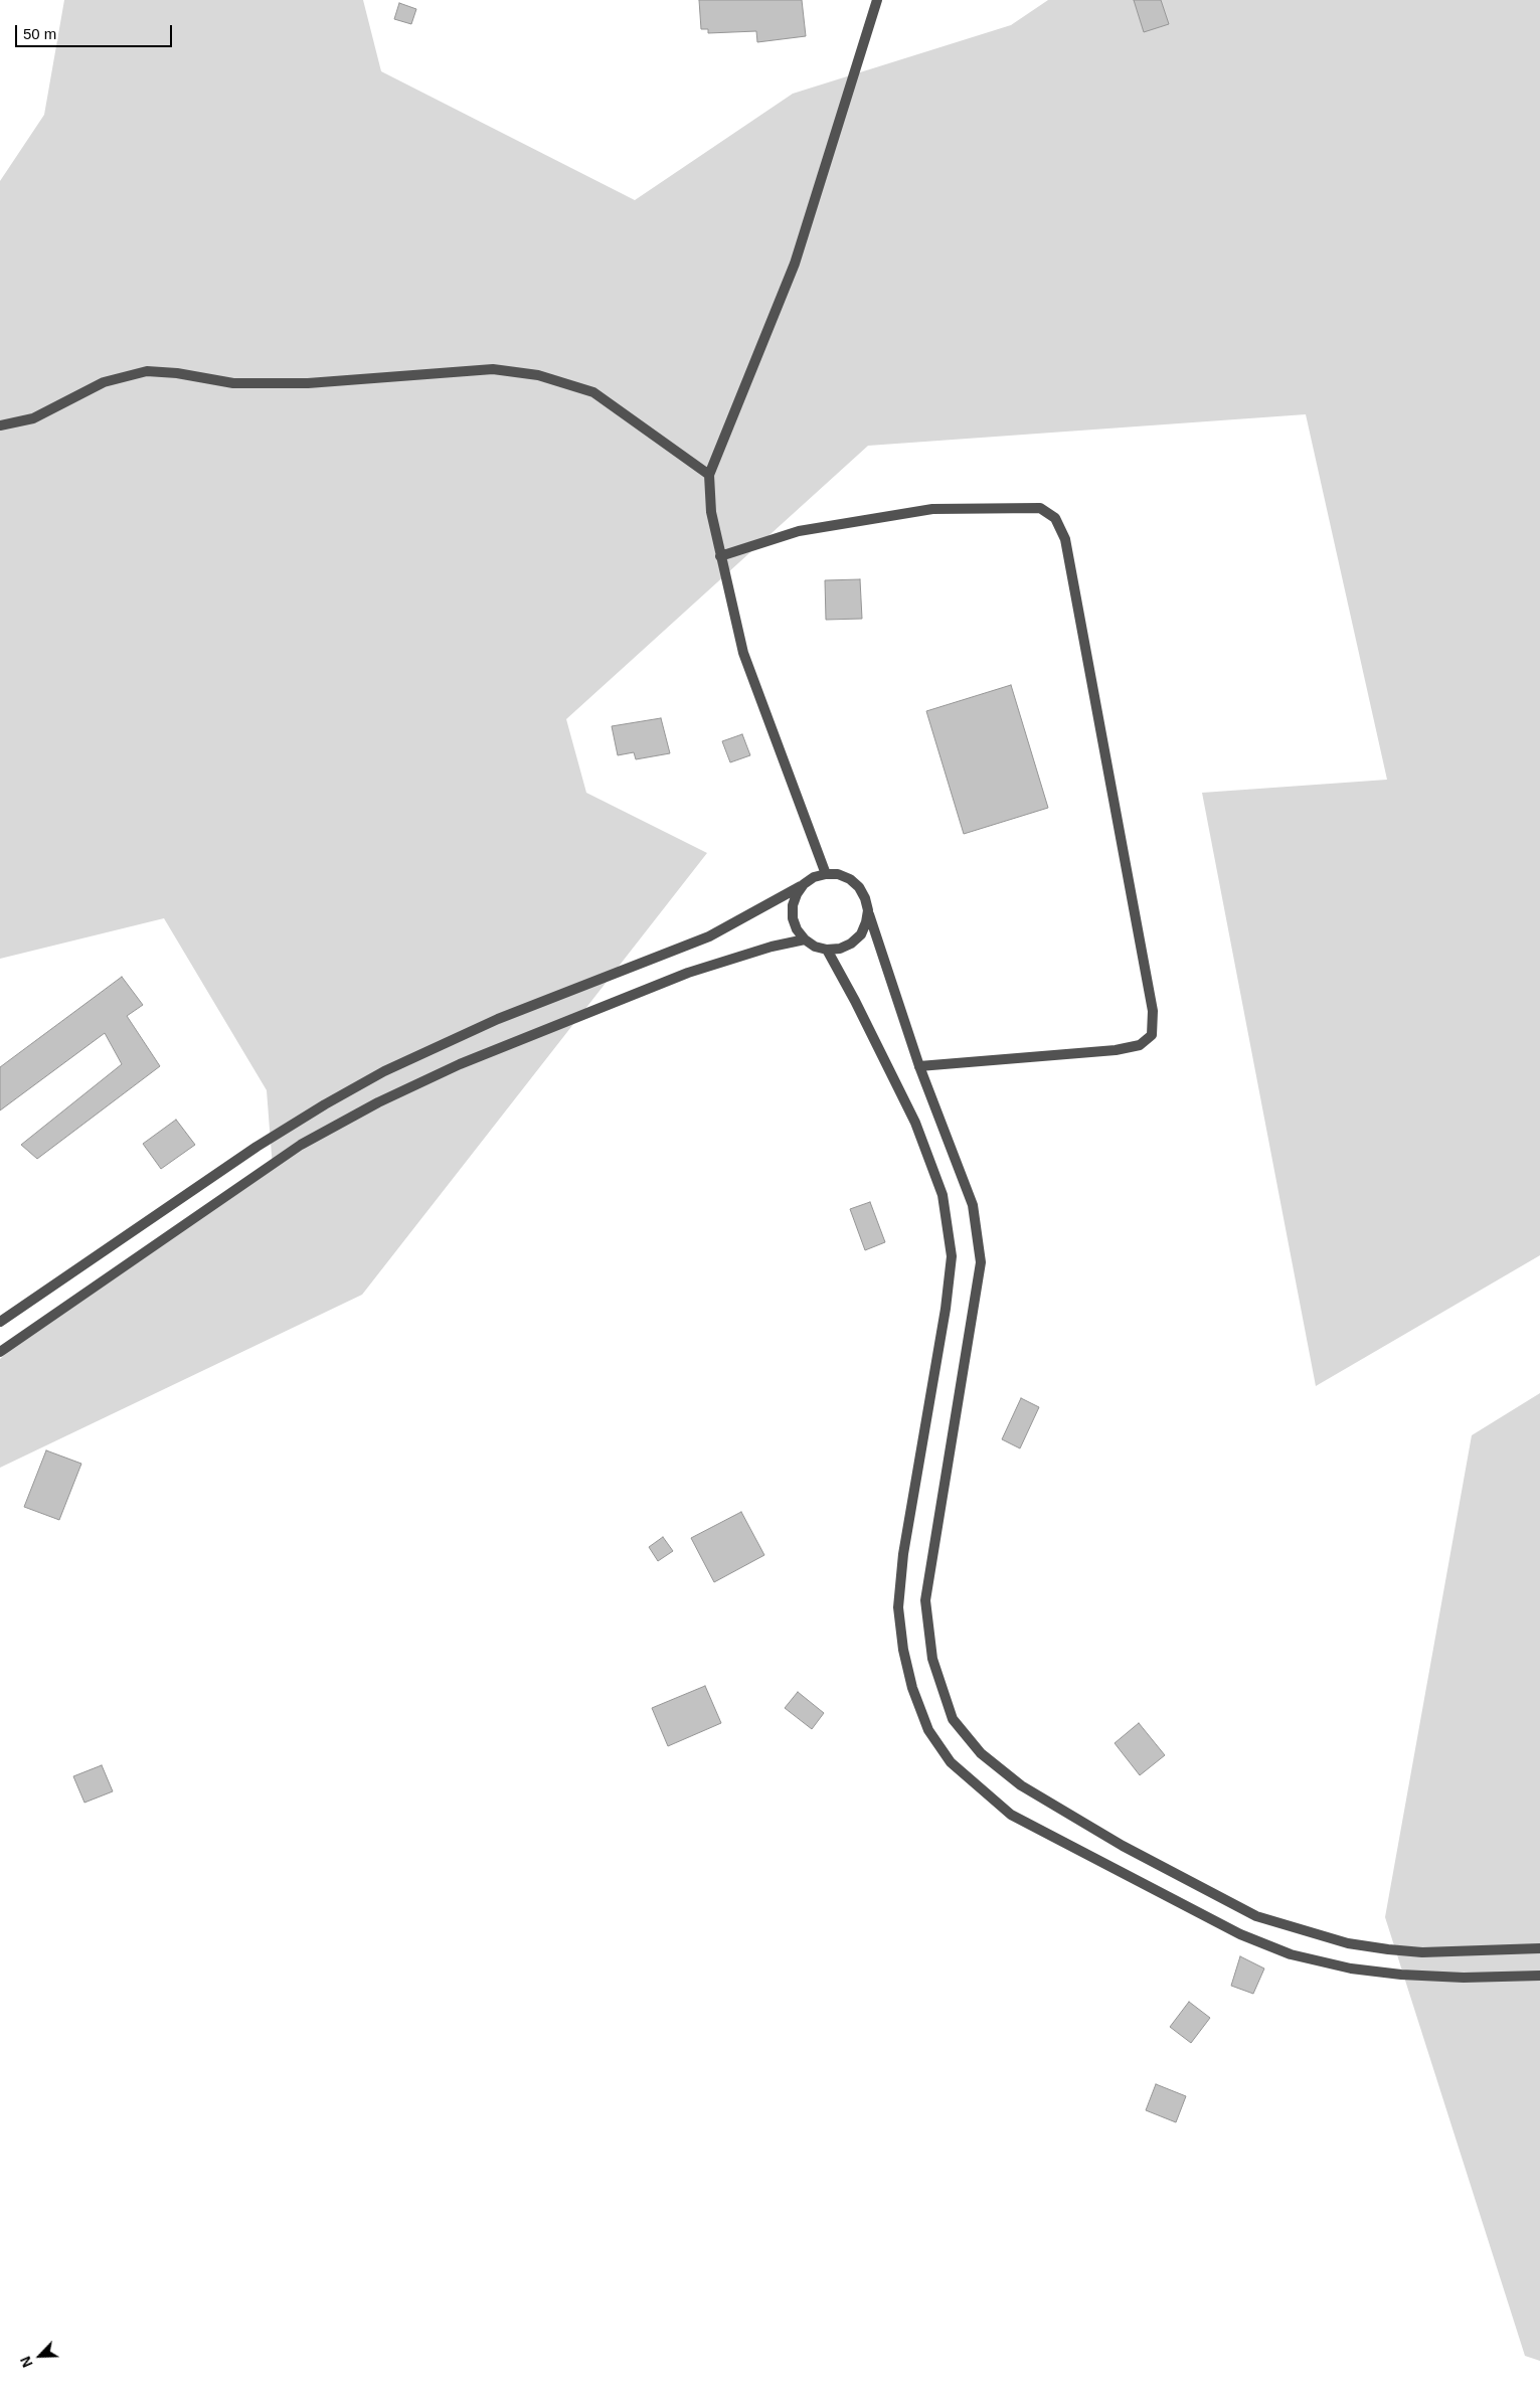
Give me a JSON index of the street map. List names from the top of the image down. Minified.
{"scale_bar":"50 m","north":"bottom left"}
